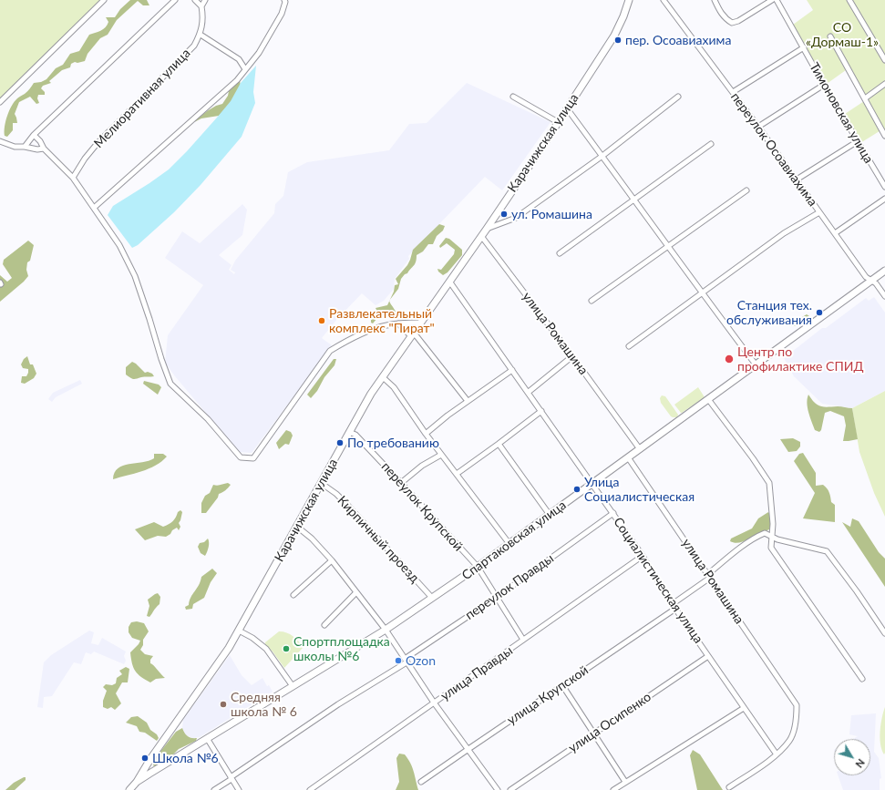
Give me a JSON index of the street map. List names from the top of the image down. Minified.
{"streets":{"main road":["Карачижская улица","Спартаковская улица"],"street":["Мелиоративная улица","Тимоновская улица","переулок Осоавиахима","улица Ромашина","переулок Крупской","Кирпичный проезд","Социалистическая улица","переулок Правды","улица Правды","улица Крупской","улица Осипенко"]},"crossings":[["Карачижская улица","улица Ромашина"],["Карачижская улица","переулок Крупской"],["Карачижская улица","Кирпичный проезд"],["Карачижская улица","Спартаковская улица"],["Карачижская улица","Социалистическая улица"],["переулок Осоавиахима","Спартаковская улица"],["улица Ромашина","Спартаковская улица"],["улица Ромашина","Социалистическая улица"],["улица Ромашина","улица Крупской"],["переулок Крупской","Спартаковская улица"],["переулок Крупской","переулок Правды"],["переулок Крупской","улица Правды"],["Кирпичный проезд","Спартаковская улица"],["Спартаковская улица","Социалистическая улица"],["Социалистическая улица","переулок Правды"],["Социалистическая улица","улица Правды"],["Социалистическая улица","улица Крупской"],["Социалистическая улица","улица Осипенко"]],"parks":["СО «Дормаш-1»"],"places":["пер. Осоавиахима","ул. Ромашина","Станция тех. обслуживания","Развлекательный комплекс \"Пират\"","Центр по профилактике СПИД","По требованию","Улица Социалистическая","Спортплощадка школы №6","Ozon","Средняя школа № 6","Школа №6"],"north":"bottom right"}
